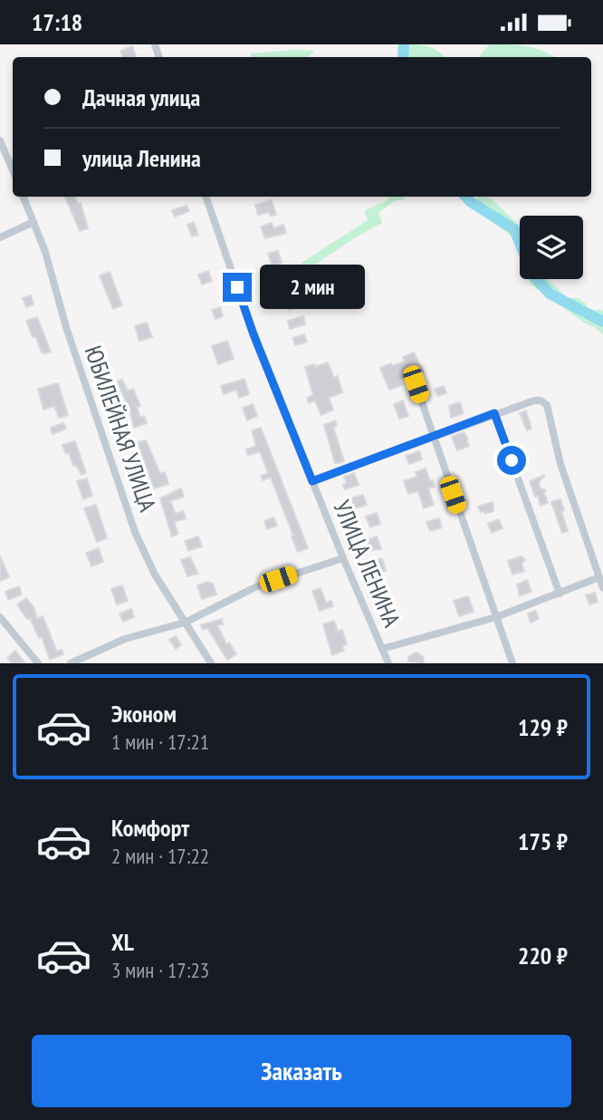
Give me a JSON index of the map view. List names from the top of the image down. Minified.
{"streets":{"street":["ЮБИЛЕЙНАЯ УЛИЦА","УЛИЦА ЛЕНИНА"]},"page":{"status":"17:18","banner":["Дачная улица","улица Ленина"],"bubble":"2 мин","list":[{"name":"Эконом","note":"1 мин · 17:21","value":"129 ₽"},{"name":"Комфорт","note":"2 мин · 17:22","value":"175 ₽"},{"name":"XL","note":"3 мин · 17:23","value":"220 ₽"}],"buttons":"Заказать"}}
